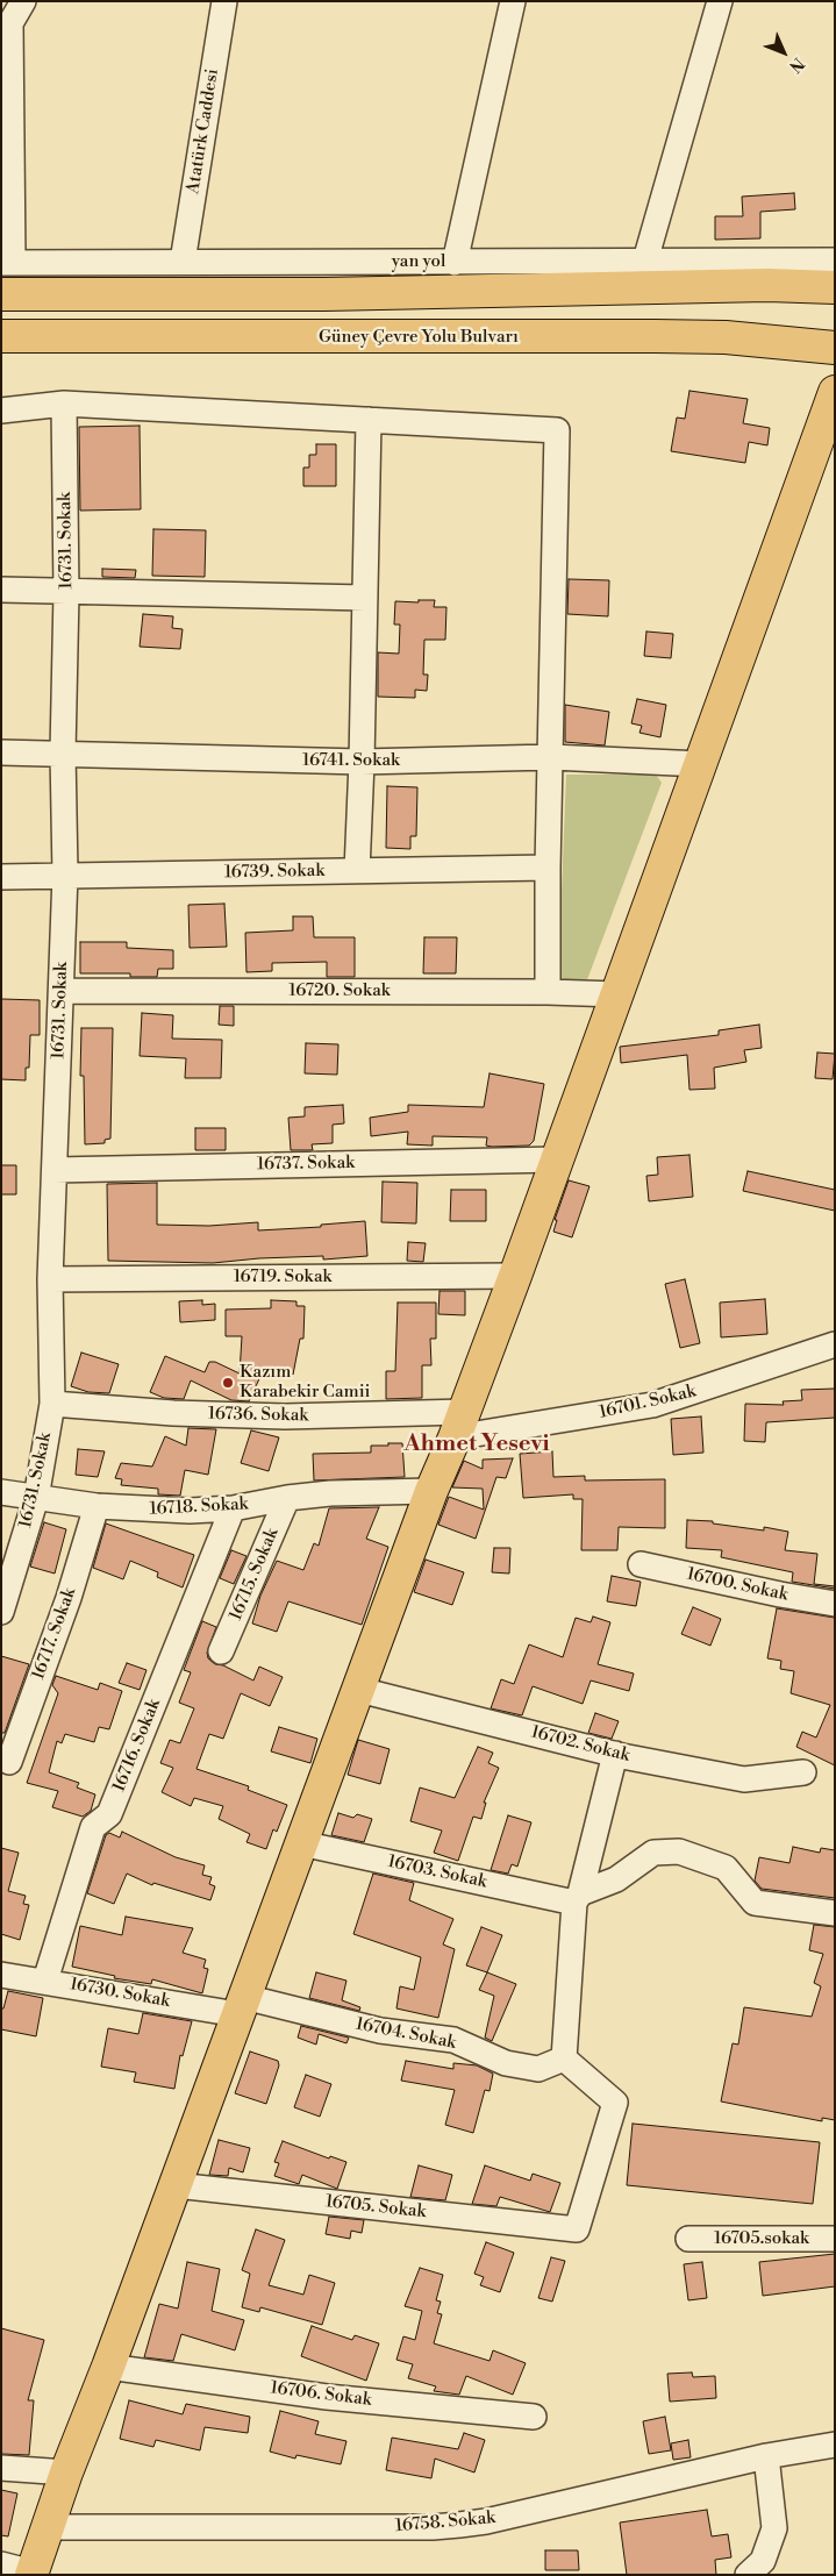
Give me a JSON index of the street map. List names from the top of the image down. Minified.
{"streets":{"main road":["Güney Çevre Yolu Bulvarı"],"street":["Atatürk Caddesi","yan yol","16731. Sokak","16741. Sokak","16739. Sokak","16720. Sokak","16737. Sokak","16719. Sokak","16701. Sokak","16736. Sokak","16718. Sokak","16715. Sokak","16700. Sokak","16717. Sokak","16702. Sokak","16716. Sokak","16703. Sokak","16730. Sokak","16704. Sokak","16705. Sokak","16705.sokak","16706. Sokak","16758. Sokak"]},"crossings":[["Atatürk Caddesi","yan yol"],["16731. Sokak","16741. Sokak"],["16731. Sokak","16739. Sokak"],["16731. Sokak","16720. Sokak"],["16731. Sokak","16737. Sokak"],["16731. Sokak","16719. Sokak"],["16731. Sokak","16736. Sokak"],["16731. Sokak","16718. Sokak"],["16701. Sokak","16736. Sokak"],["16718. Sokak","16715. Sokak"],["16718. Sokak","16717. Sokak"],["16718. Sokak","16716. Sokak"],["16716. Sokak","16730. Sokak"],["16730. Sokak","16704. Sokak"],["16704. Sokak","16705. Sokak"]],"districts":["Ahmet Yesevi"],"places":["Kazım Karabekir Camii"],"north":"bottom right"}
